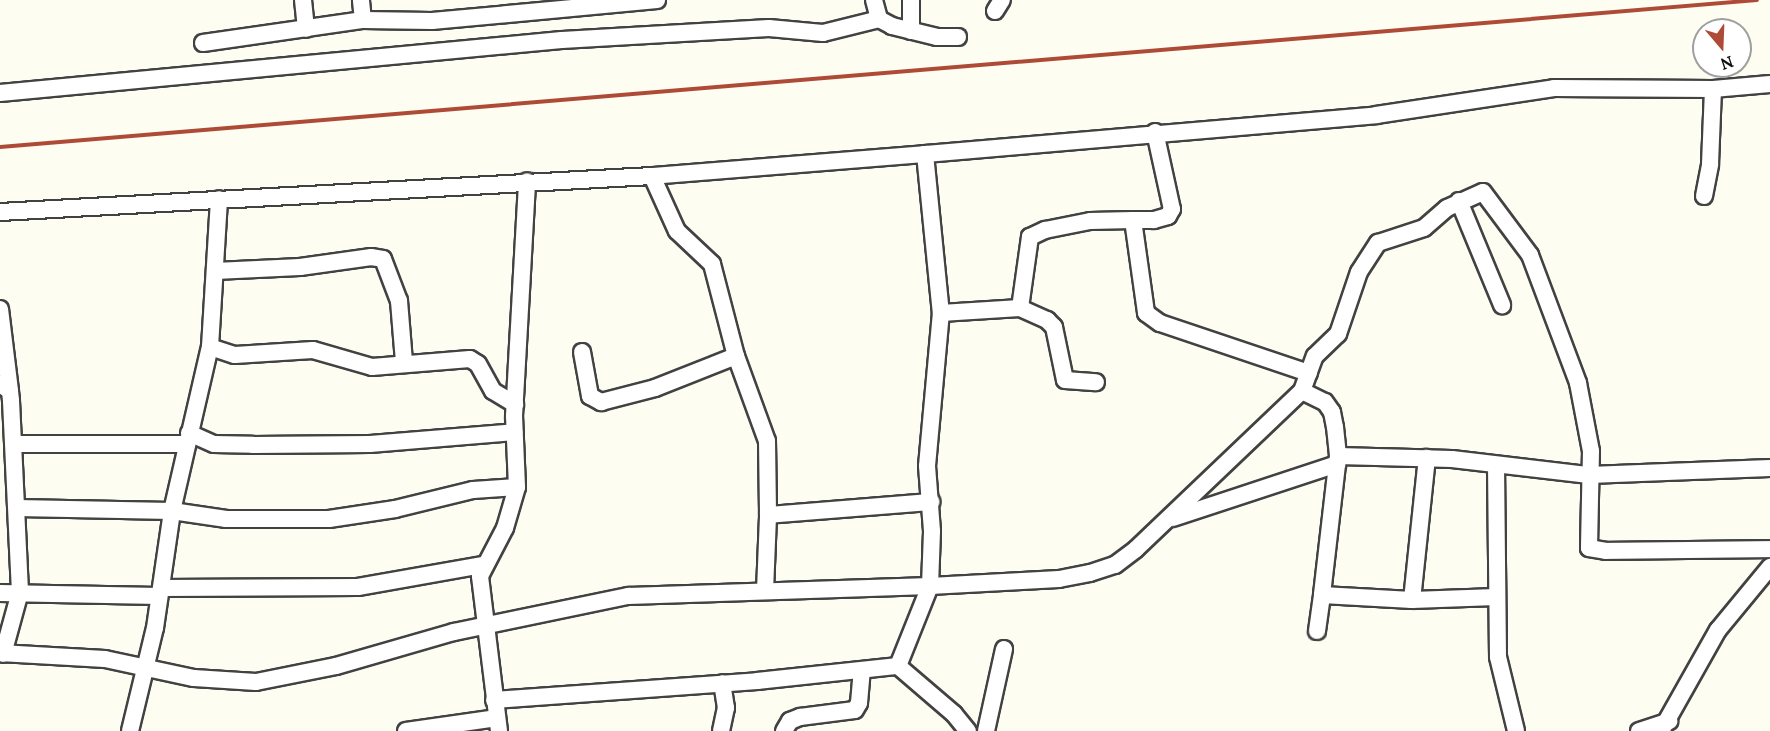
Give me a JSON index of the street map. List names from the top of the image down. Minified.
{"north":"bottom"}
